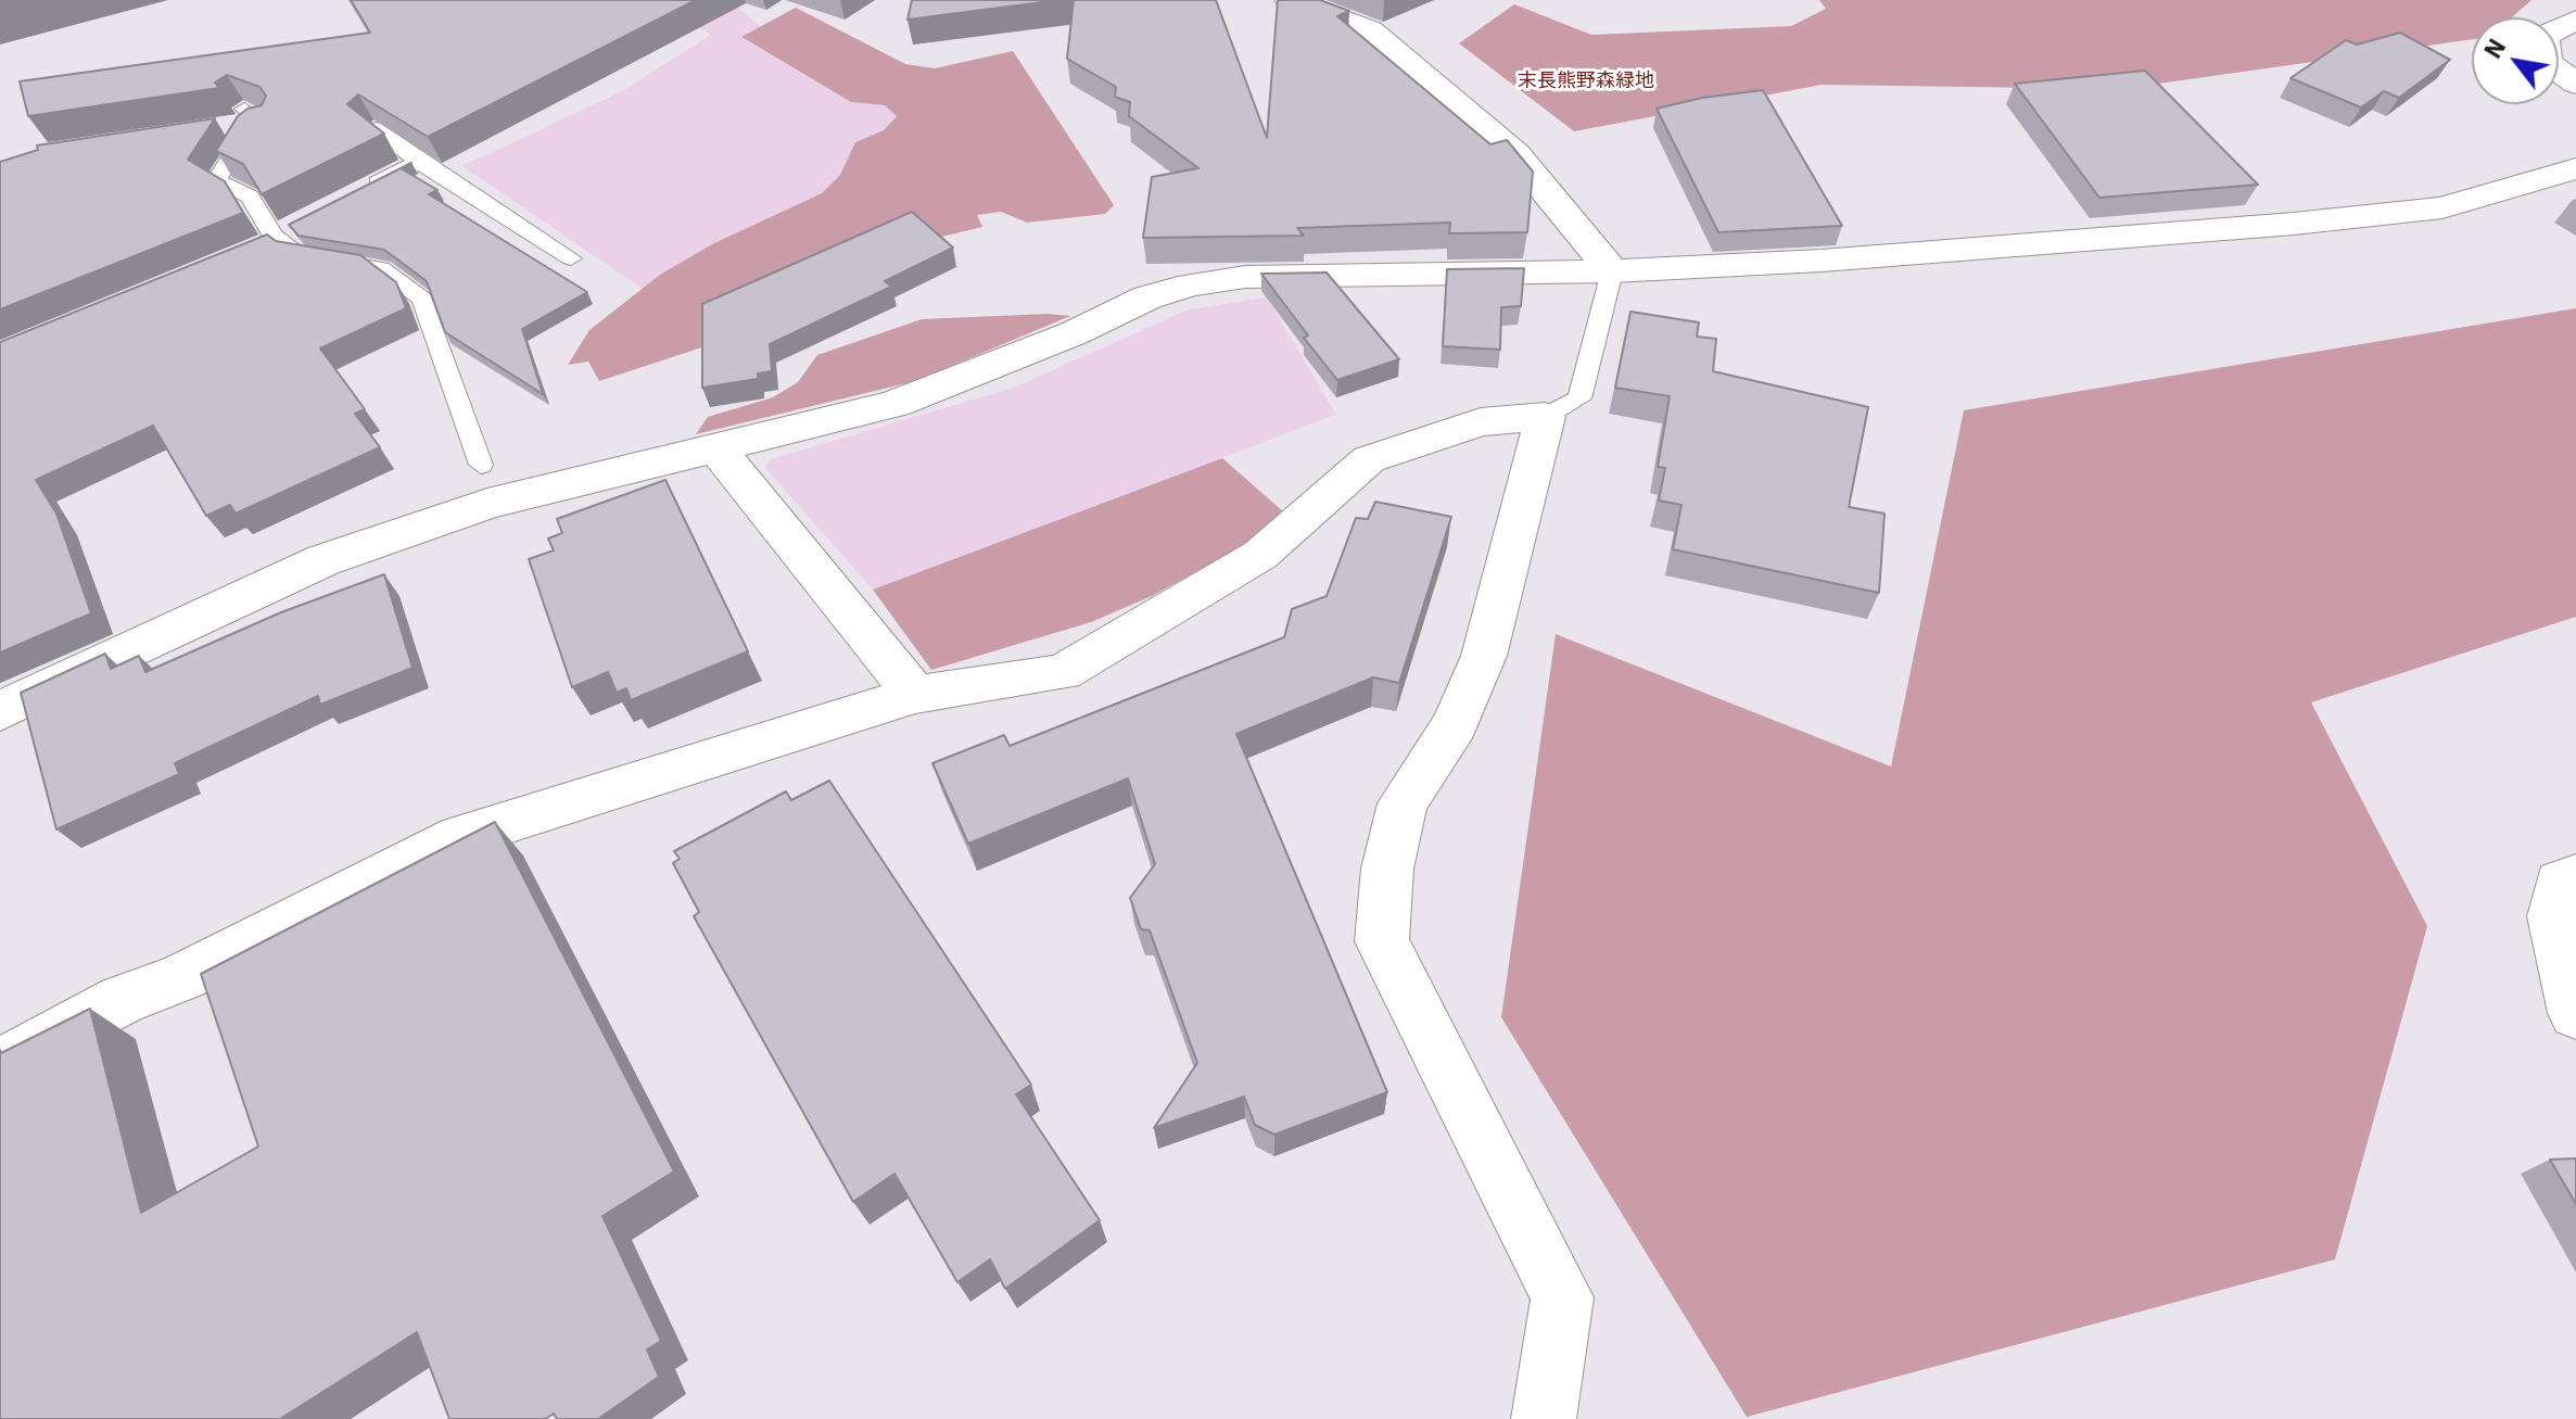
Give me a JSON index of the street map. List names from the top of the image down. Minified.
{"parks":["末長熊野森緑地"],"north":"top left"}
